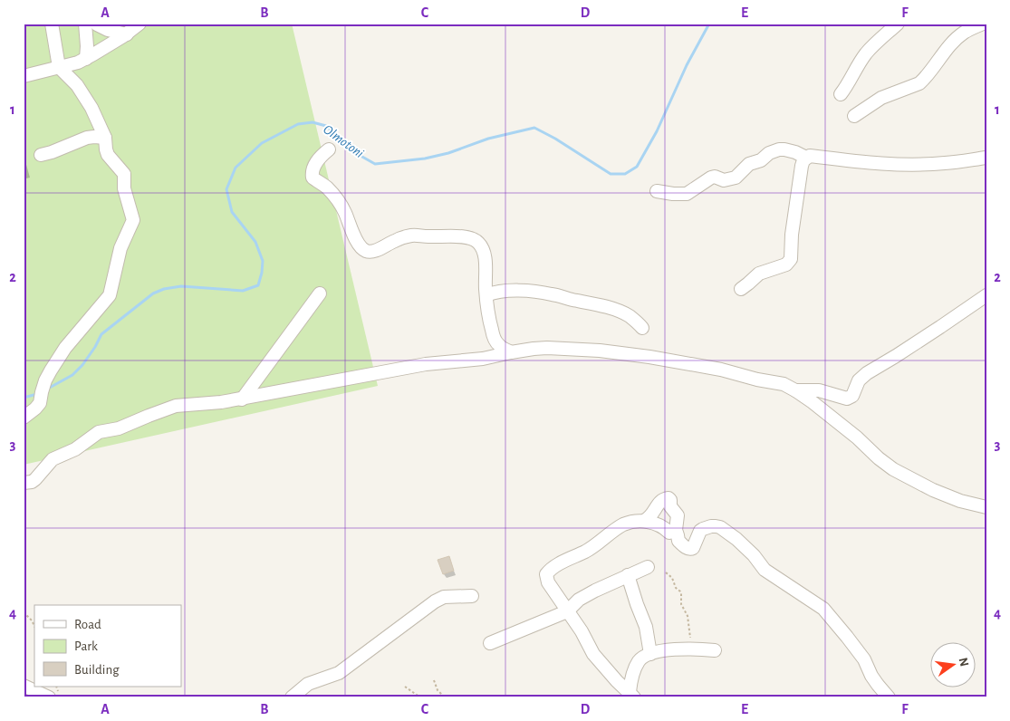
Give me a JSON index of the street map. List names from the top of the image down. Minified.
{"water":["Olmotoni"],"legend":["Road","Park","Building"],"north":"right","grid":{"columns":["A","B","C","D","E","F"],"rows":["1","2","3","4"]}}
